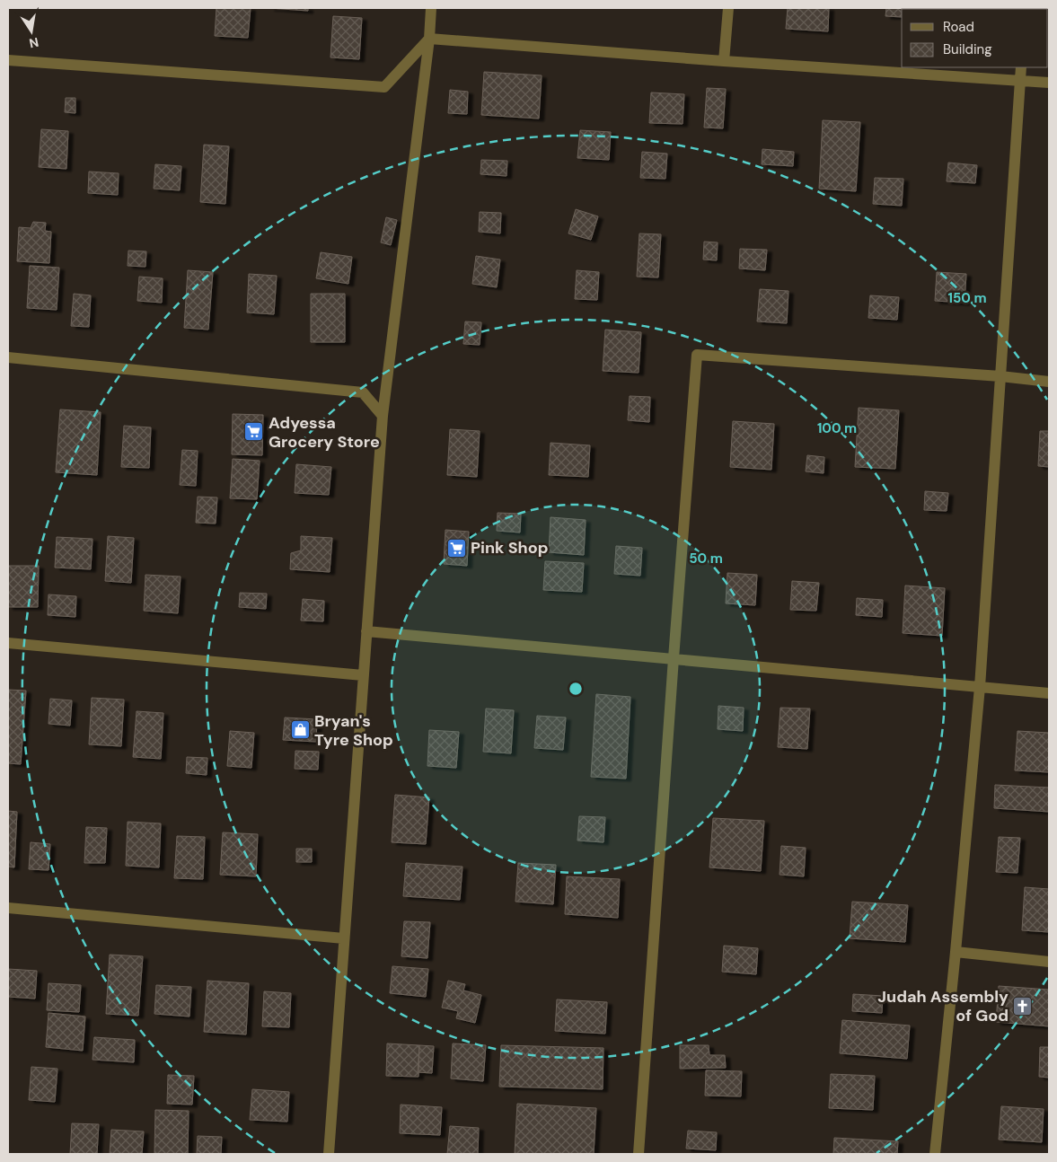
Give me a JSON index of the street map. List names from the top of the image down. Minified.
{"places":{"supermarket":["Adyessa Grocery Store","Pink Shop"],"shop":["Bryan's Tyre Shop"],"church":["Judah Assembly of God"]},"legend":["Road","Building"],"north":"bottom","rings":["150 m","100 m","50 m"]}
